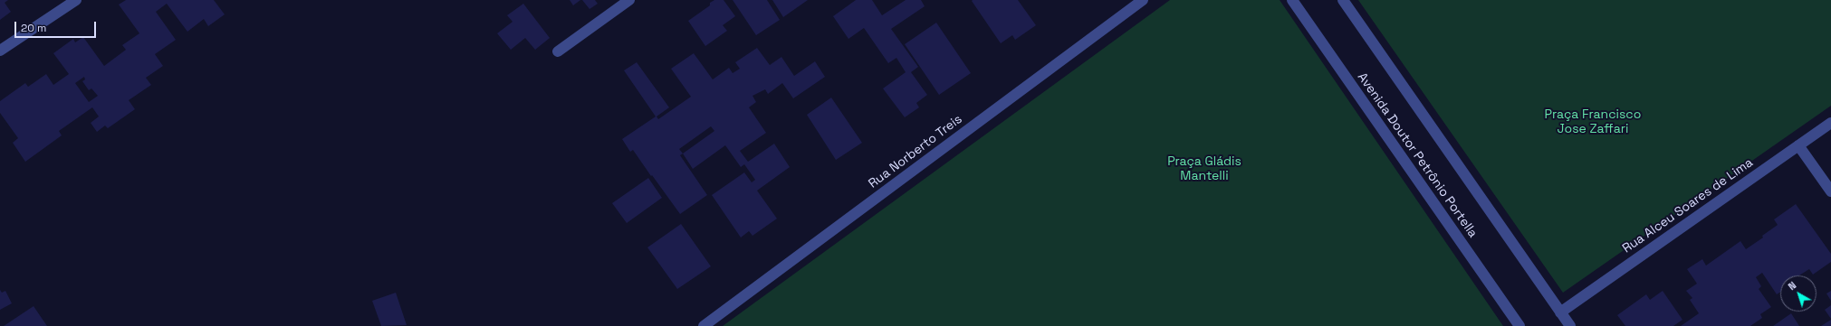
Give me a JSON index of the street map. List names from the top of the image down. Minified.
{"streets":{"street":["Rua Norberto Treis","Avenida Doutor Petrônio Portella","Rua Alceu Soares de Lima"]},"parks":["Praça Francisco Jose Zaffari","Praça Gládis Mantelli"],"scale_bar":"20 m","north":"top left"}
